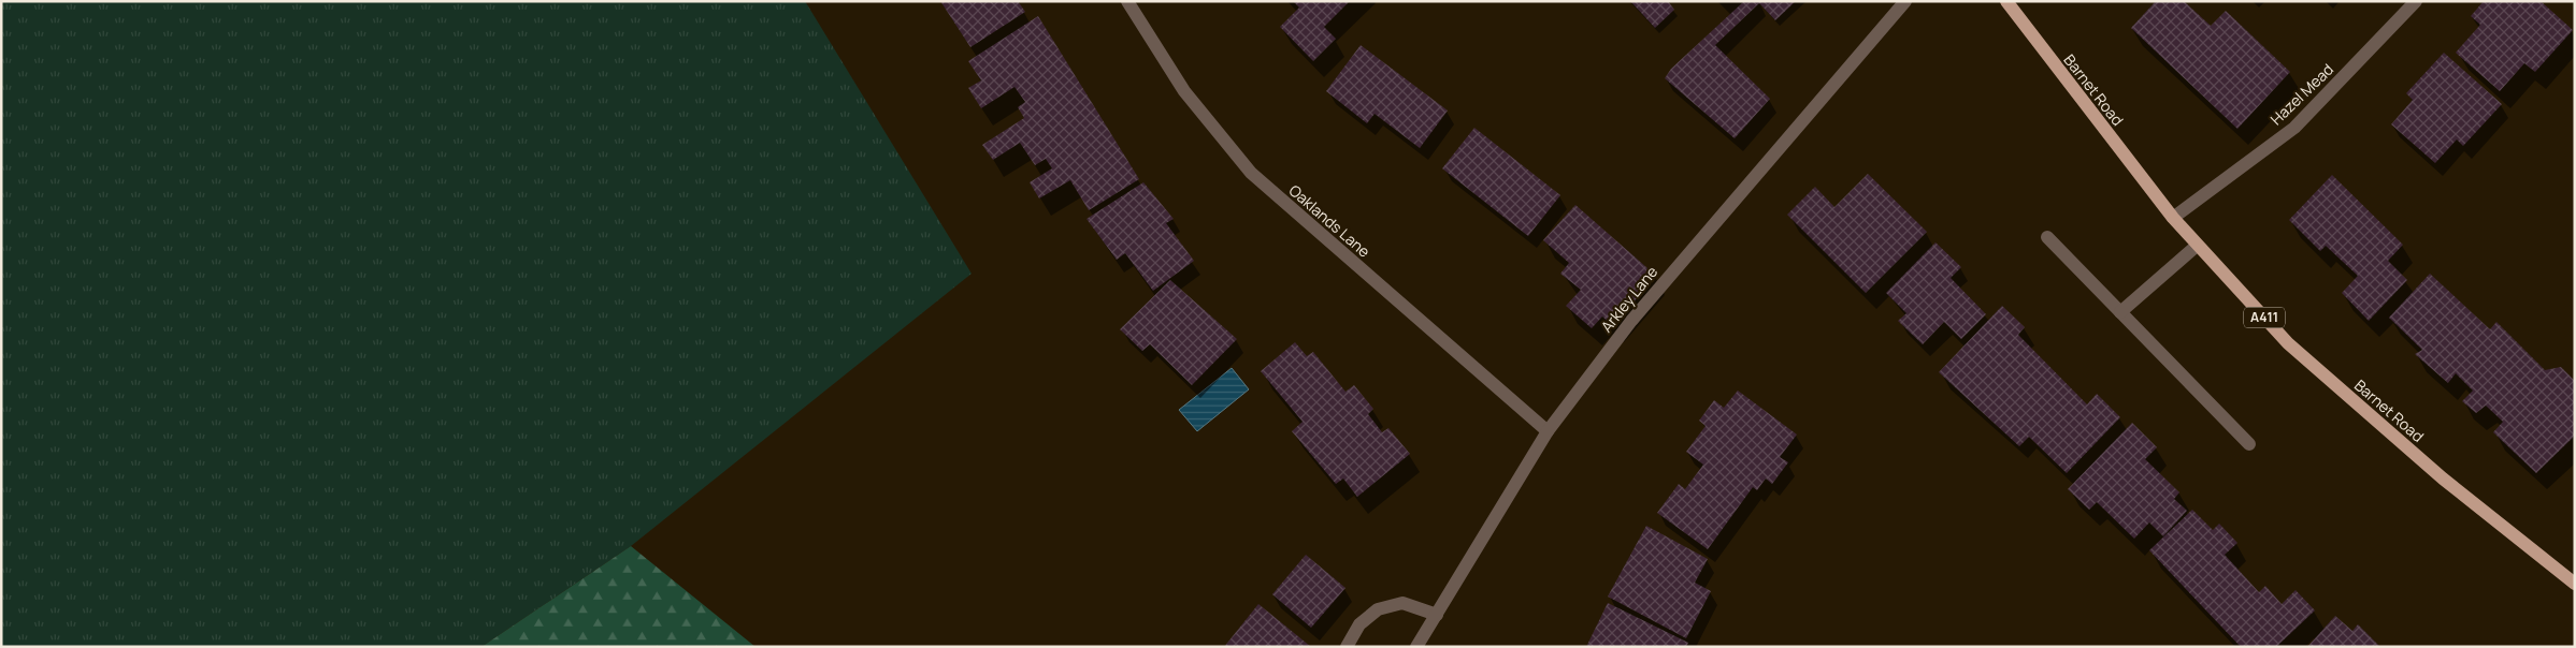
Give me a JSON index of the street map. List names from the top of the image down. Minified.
{"streets":{"main road":["Barnet Road","A411"],"street":["Hazel Mead","Oaklands Lane","Arkley Lane"]},"crossings":[["Barnet Road","Hazel Mead"],["Oaklands Lane","Arkley Lane"]]}
